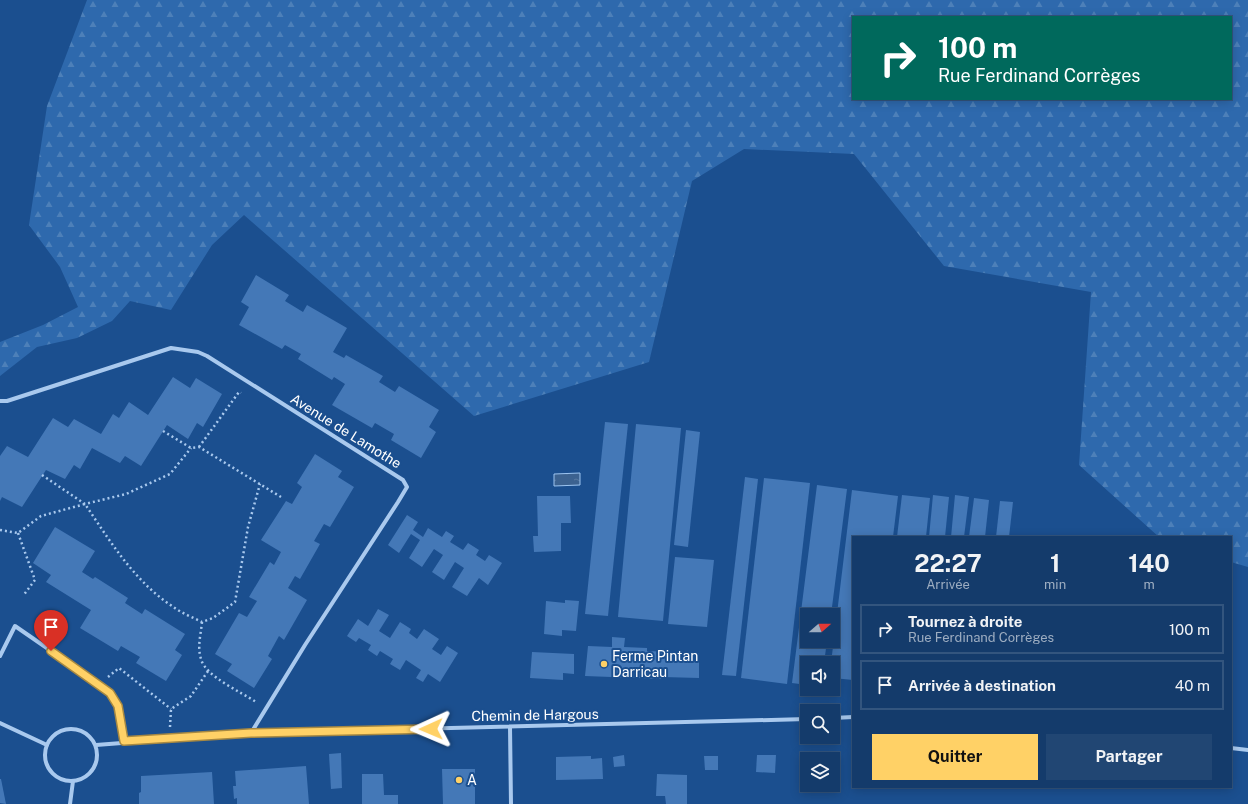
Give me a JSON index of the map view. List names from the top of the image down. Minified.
{"streets":{"street":["Avenue de Lamothe","Chemin de Hargous"]},"crossings":[["Avenue de Lamothe","Chemin de Hargous"]],"places":["Ferme Pintan Darricau","A"],"north":"right","page":{"turn":["100 m","Rue Ferdinand Corrèges"],"eta":["22:27","Arrivée","1","min","140","m"],"list":[{"name":"Tournez à droite","note":"Rue Ferdinand Corrèges","value":"100 m"},{"name":"Arrivée à destination","value":"40 m"}],"buttons":["Quitter","Partager"]}}
